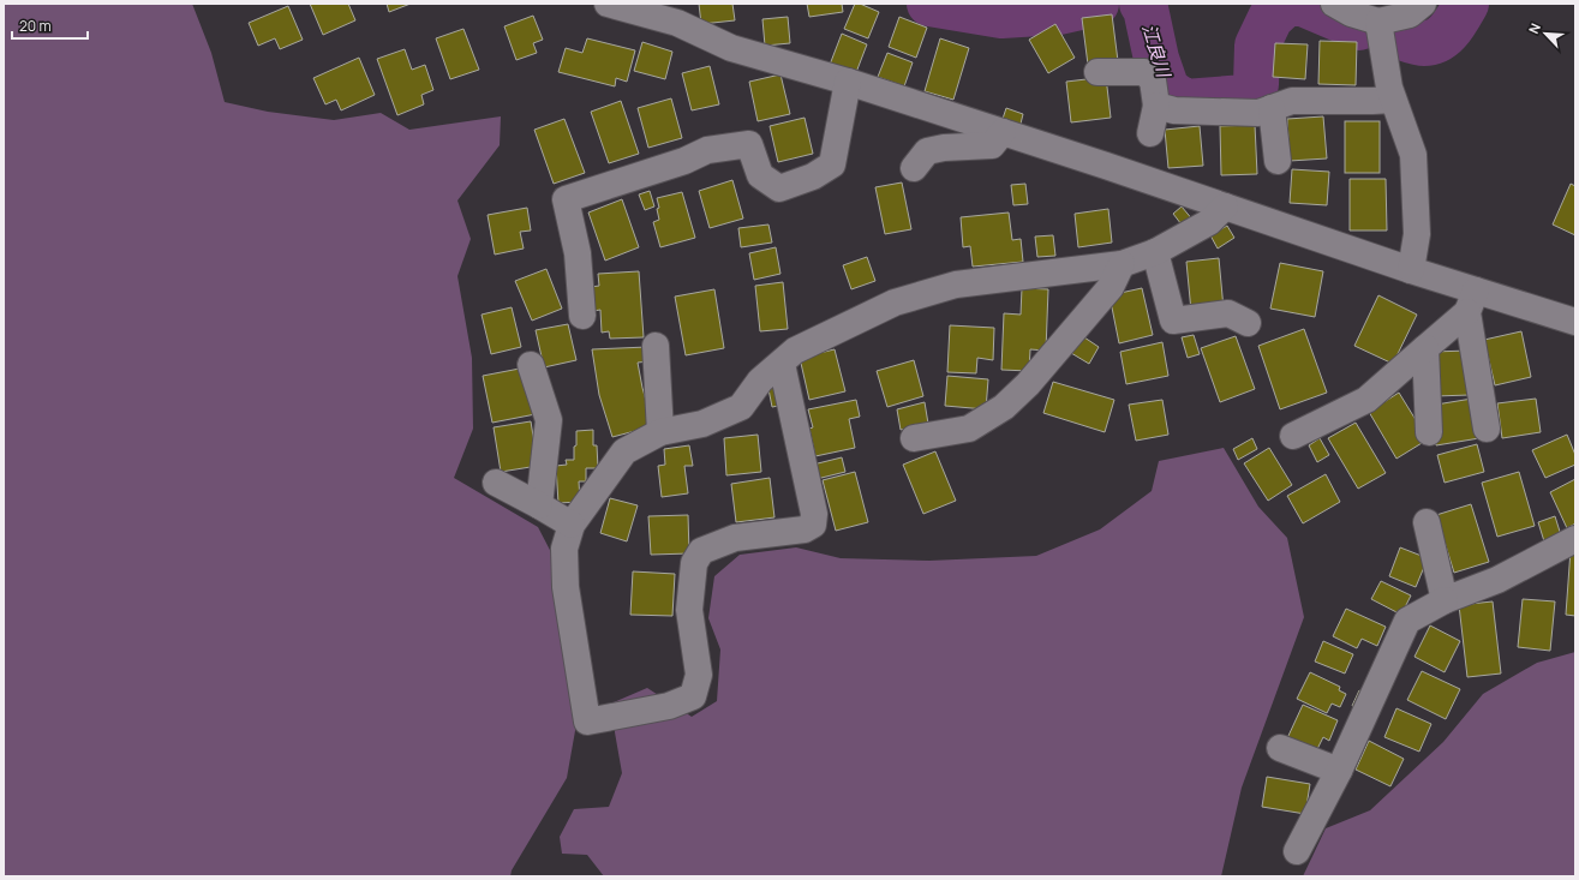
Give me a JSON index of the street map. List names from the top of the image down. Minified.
{"water":["江良川"],"scale_bar":"20 m","north":"top left"}
